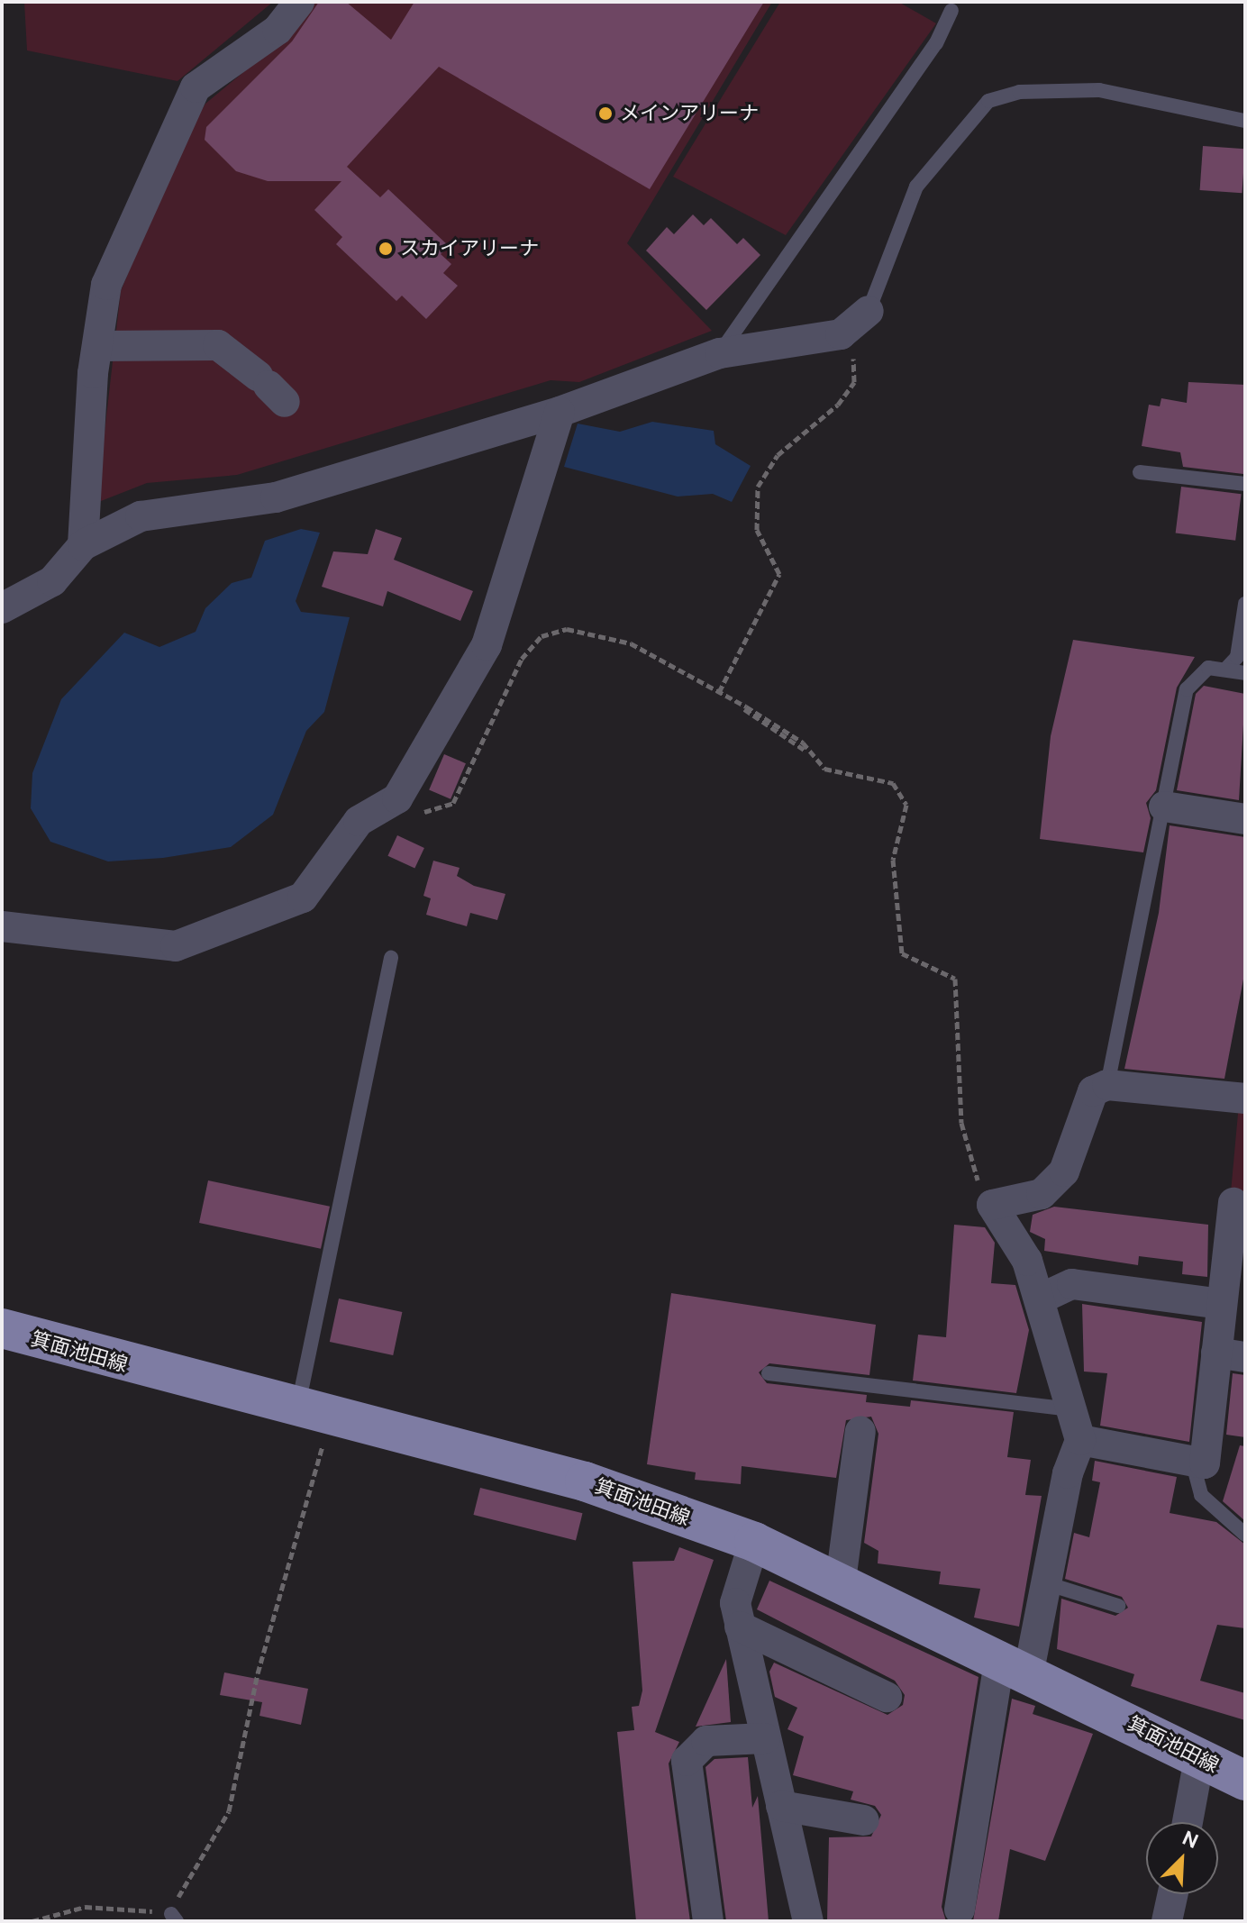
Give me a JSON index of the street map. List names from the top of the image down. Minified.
{"streets":{"main road":["箕面池田線"]},"places":["メインアリーナ","スカイアリーナ"],"north":"top right"}
